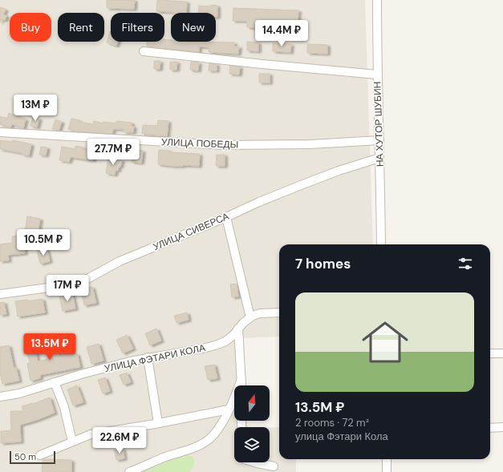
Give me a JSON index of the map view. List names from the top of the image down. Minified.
{"streets":{"street":["НА ХУТОР ШУБИН","УЛИЦА ПОБЕДЫ","УЛИЦА СИВЕРСА","УЛИЦА ФЭТАРИ КОЛА"]},"crossings":[["НА ХУТОР ШУБИН","УЛИЦА ПОБЕДЫ"],["НА ХУТОР ШУБИН","УЛИЦА СИВЕРСА"]],"scale_bar":"50 m","north":"top","page":{"chip":["Buy","Rent","Filters","New"],"price":["14.4M ₽","13M ₽","27.7M ₽","10.5M ₽","17M ₽","13.5M ₽","22.6M ₽"],"heading":"7 homes","list":[{"name":"13.5M ₽","note":"2 rooms · 72 m² · улица Фэтари Кола"}],"scale":"50 m"}}
